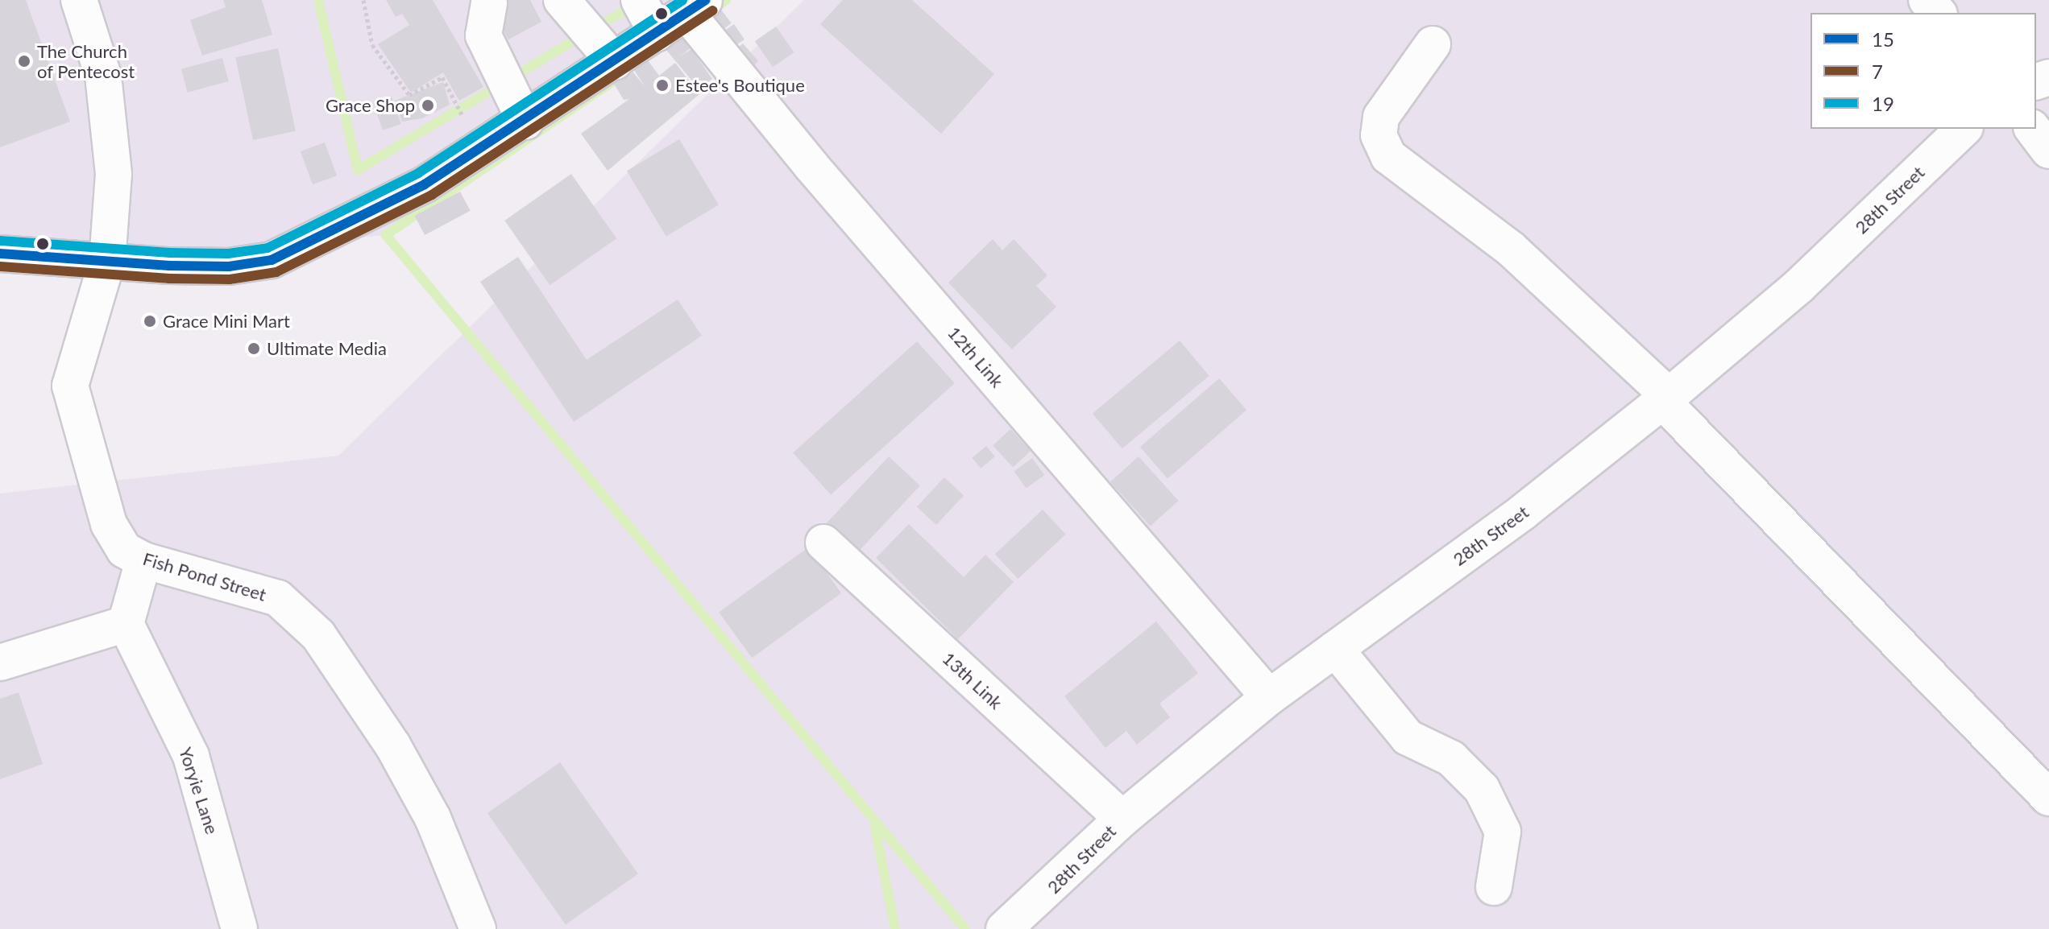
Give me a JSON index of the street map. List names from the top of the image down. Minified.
{"streets":{"street":["28th Street","12th Link","Fish Pond Street","13th Link","Yoryie Lane"]},"crossings":[["28th Street","12th Link"],["28th Street","13th Link"]],"places":["The Church of Pentecost","Estee's Boutique","Grace Shop","Grace Mini Mart","Ultimate Media"],"lines":["transit line 15","transit line 19","transit line 7"],"legend":["15","7","19"]}
